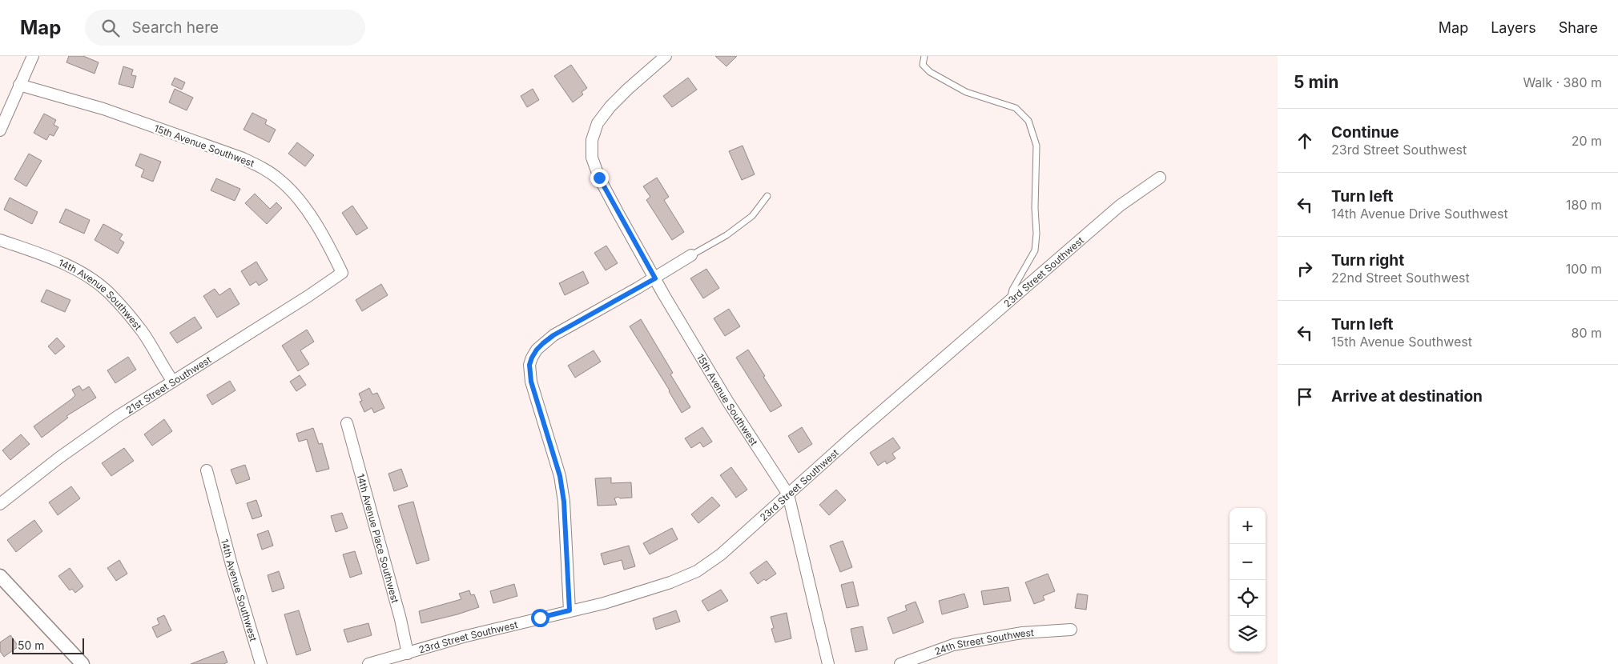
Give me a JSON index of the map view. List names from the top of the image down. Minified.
{"streets":{"street":["15th Avenue Southwest","23rd Street Southwest","14th Avenue Southwest","21st Street Southwest","14th Avenue Place Southwest","24th Street Southwest"]},"crossings":[["15th Avenue Southwest","23rd Street Southwest"],["15th Avenue Southwest","21st Street Southwest"],["23rd Street Southwest","14th Avenue Place Southwest"],["14th Avenue Southwest","21st Street Southwest"]],"scale_bar":"50 m","page":{"header":"Map","search":"Search here","nav":["Map","Layers","Share"],"heading":["5 min","Walk · 380 m"],"list":[["Continue","23rd Street Southwest","20 m"],["Turn left","14th Avenue Drive Southwest","180 m"],["Turn right","22nd Street Southwest","100 m"],["Turn left","15th Avenue Southwest","80 m"],"Arrive at destination"],"map_buttons":["+","−"],"scale":"50 m"}}
